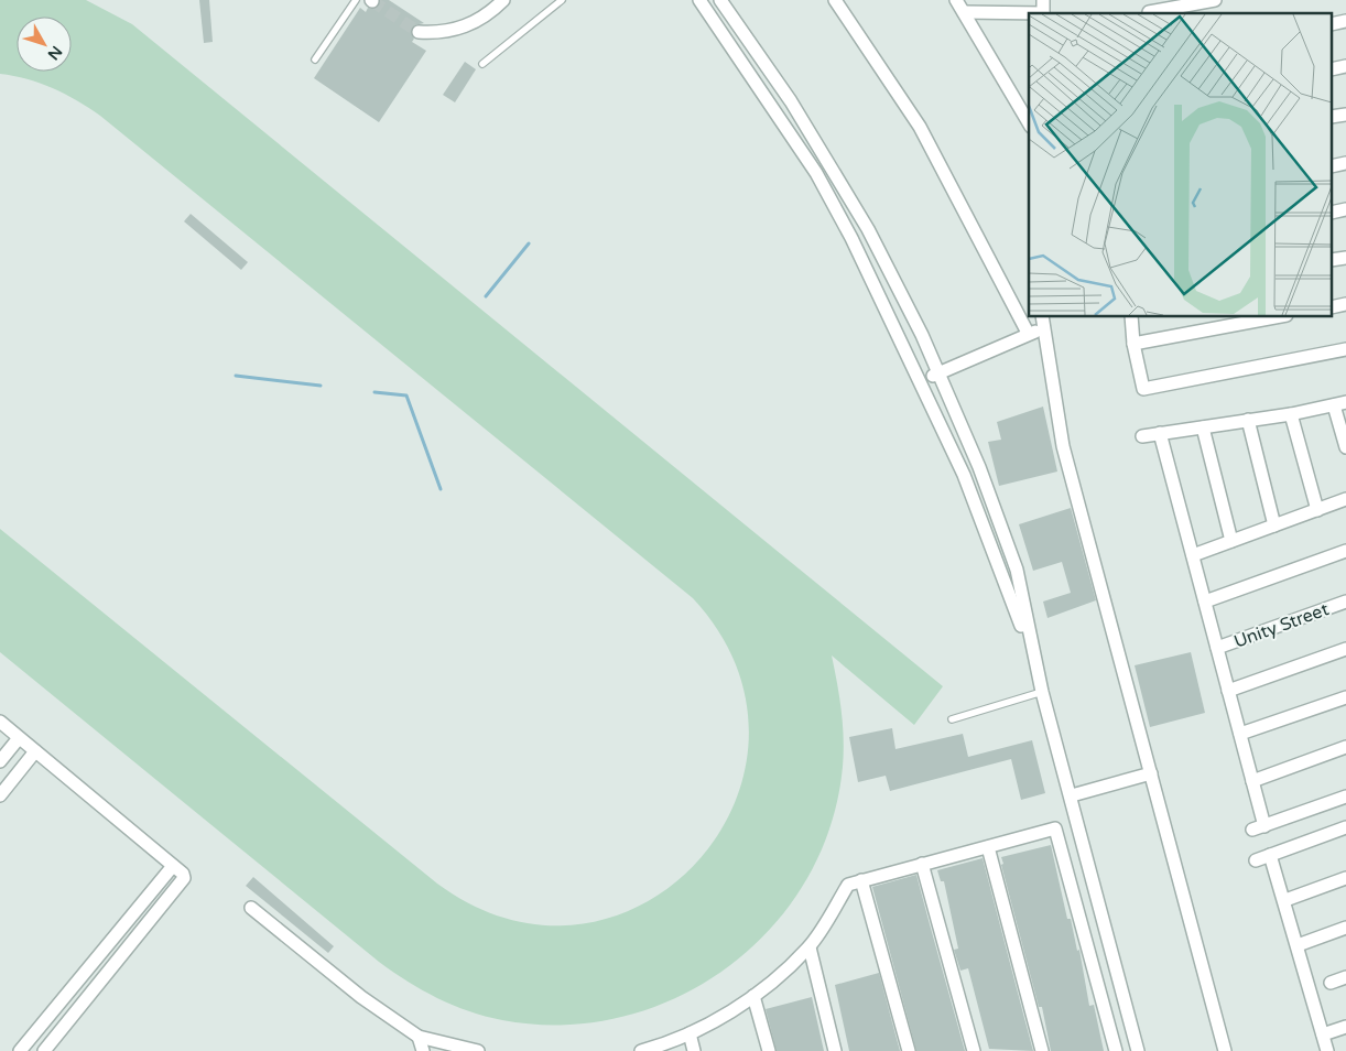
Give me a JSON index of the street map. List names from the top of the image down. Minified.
{"streets":{"street":["Unity Street"]},"north":"bottom right"}
